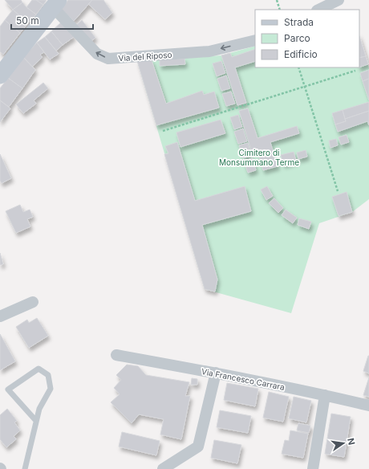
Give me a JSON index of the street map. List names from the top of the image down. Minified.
{"streets":{"street":["Via del Riposo","Via Francesco Carrara"]},"one_way":["Via del Riposo"],"parks":["Cimitero di Monsummano Terme"],"legend":["Strada","Parco","Edificio"],"scale_bar":"50 m","north":"right"}
